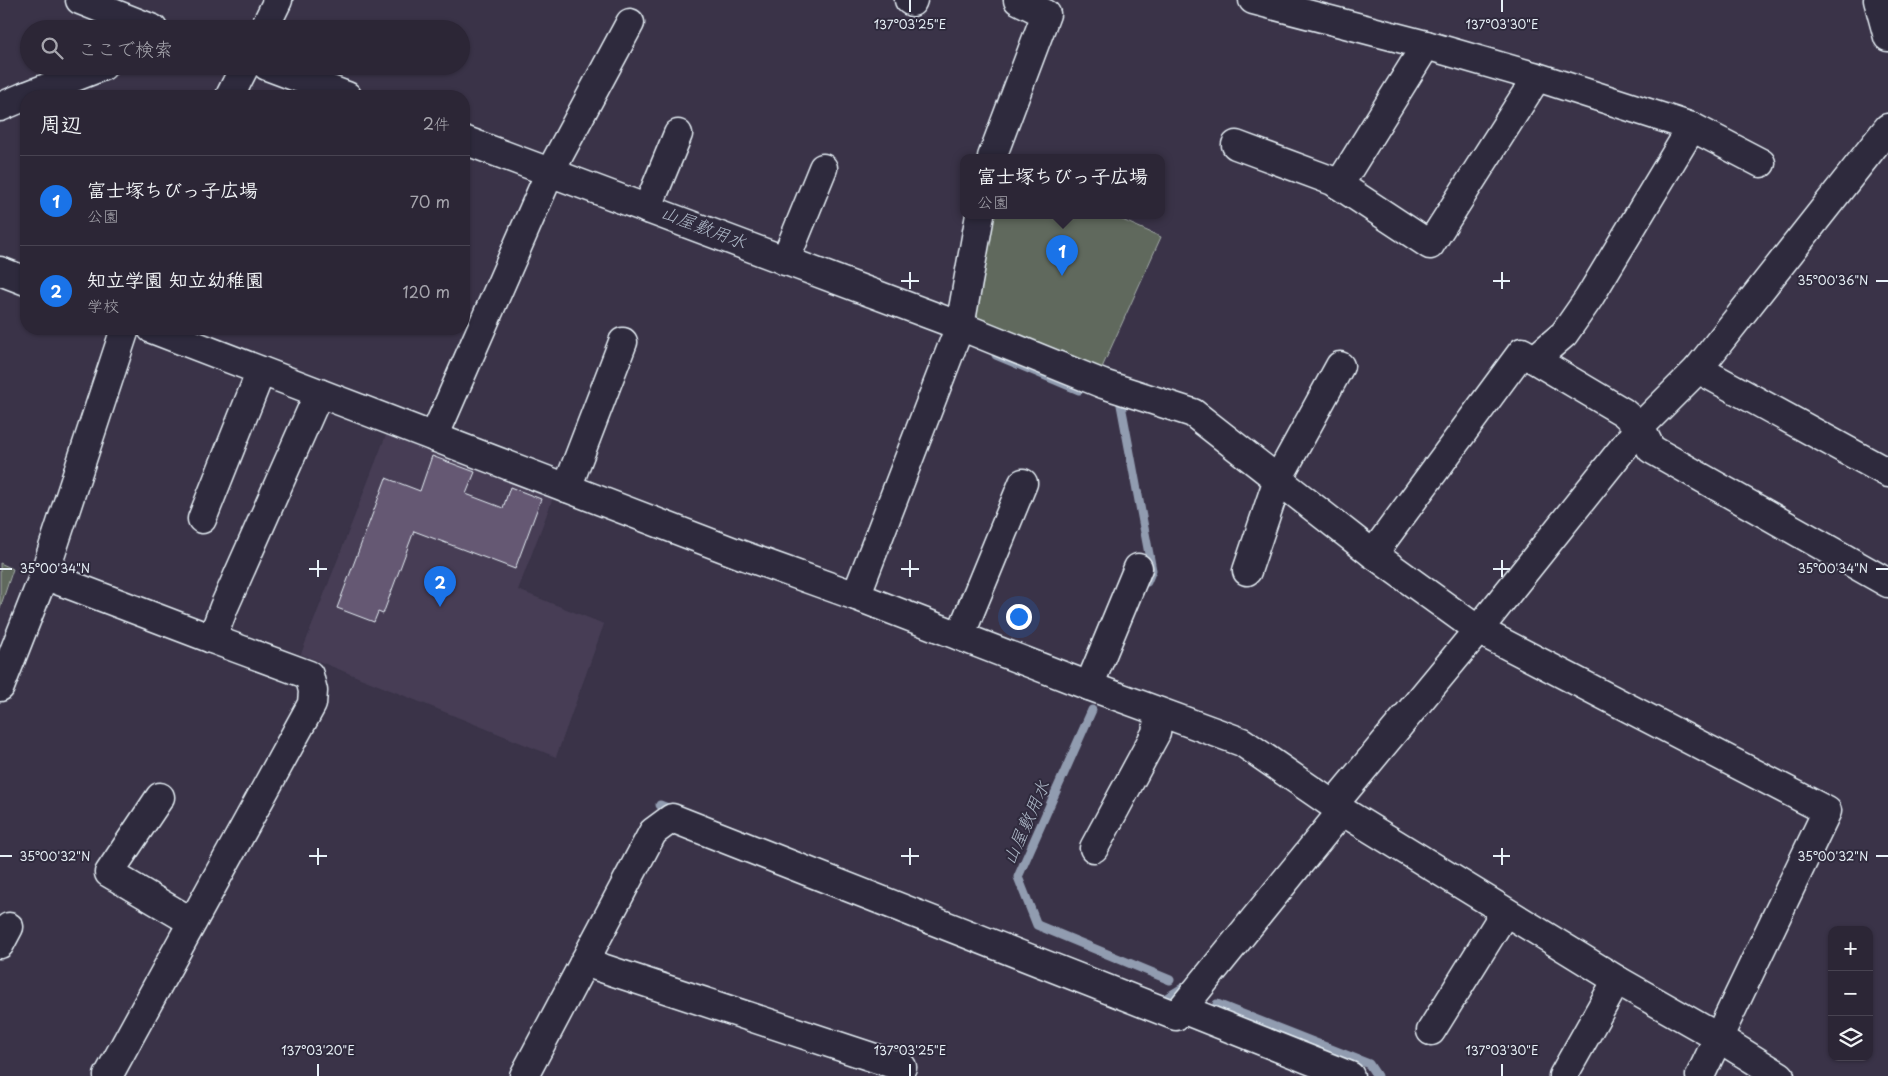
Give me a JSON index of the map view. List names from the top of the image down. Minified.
{"water":["山屋敷用水"],"page":{"search":"ここで検索","heading":["周辺","2件"],"popup":["富士塚ちびっ子広場","公園"],"list":[{"mark":"1","name":"富士塚ちびっ子広場","note":"公園","value":"70 m"},{"mark":"2","name":"知立学園 知立幼稚園","note":"学校","value":"120 m"}],"pins":["1","2"],"map_buttons":["+","−"]},"coordinates":["137°03'25\"E","137°03'30\"E","35°00'36\"N","35°00'34\"N","35°00'32\"N","137°03'20\"E"]}
